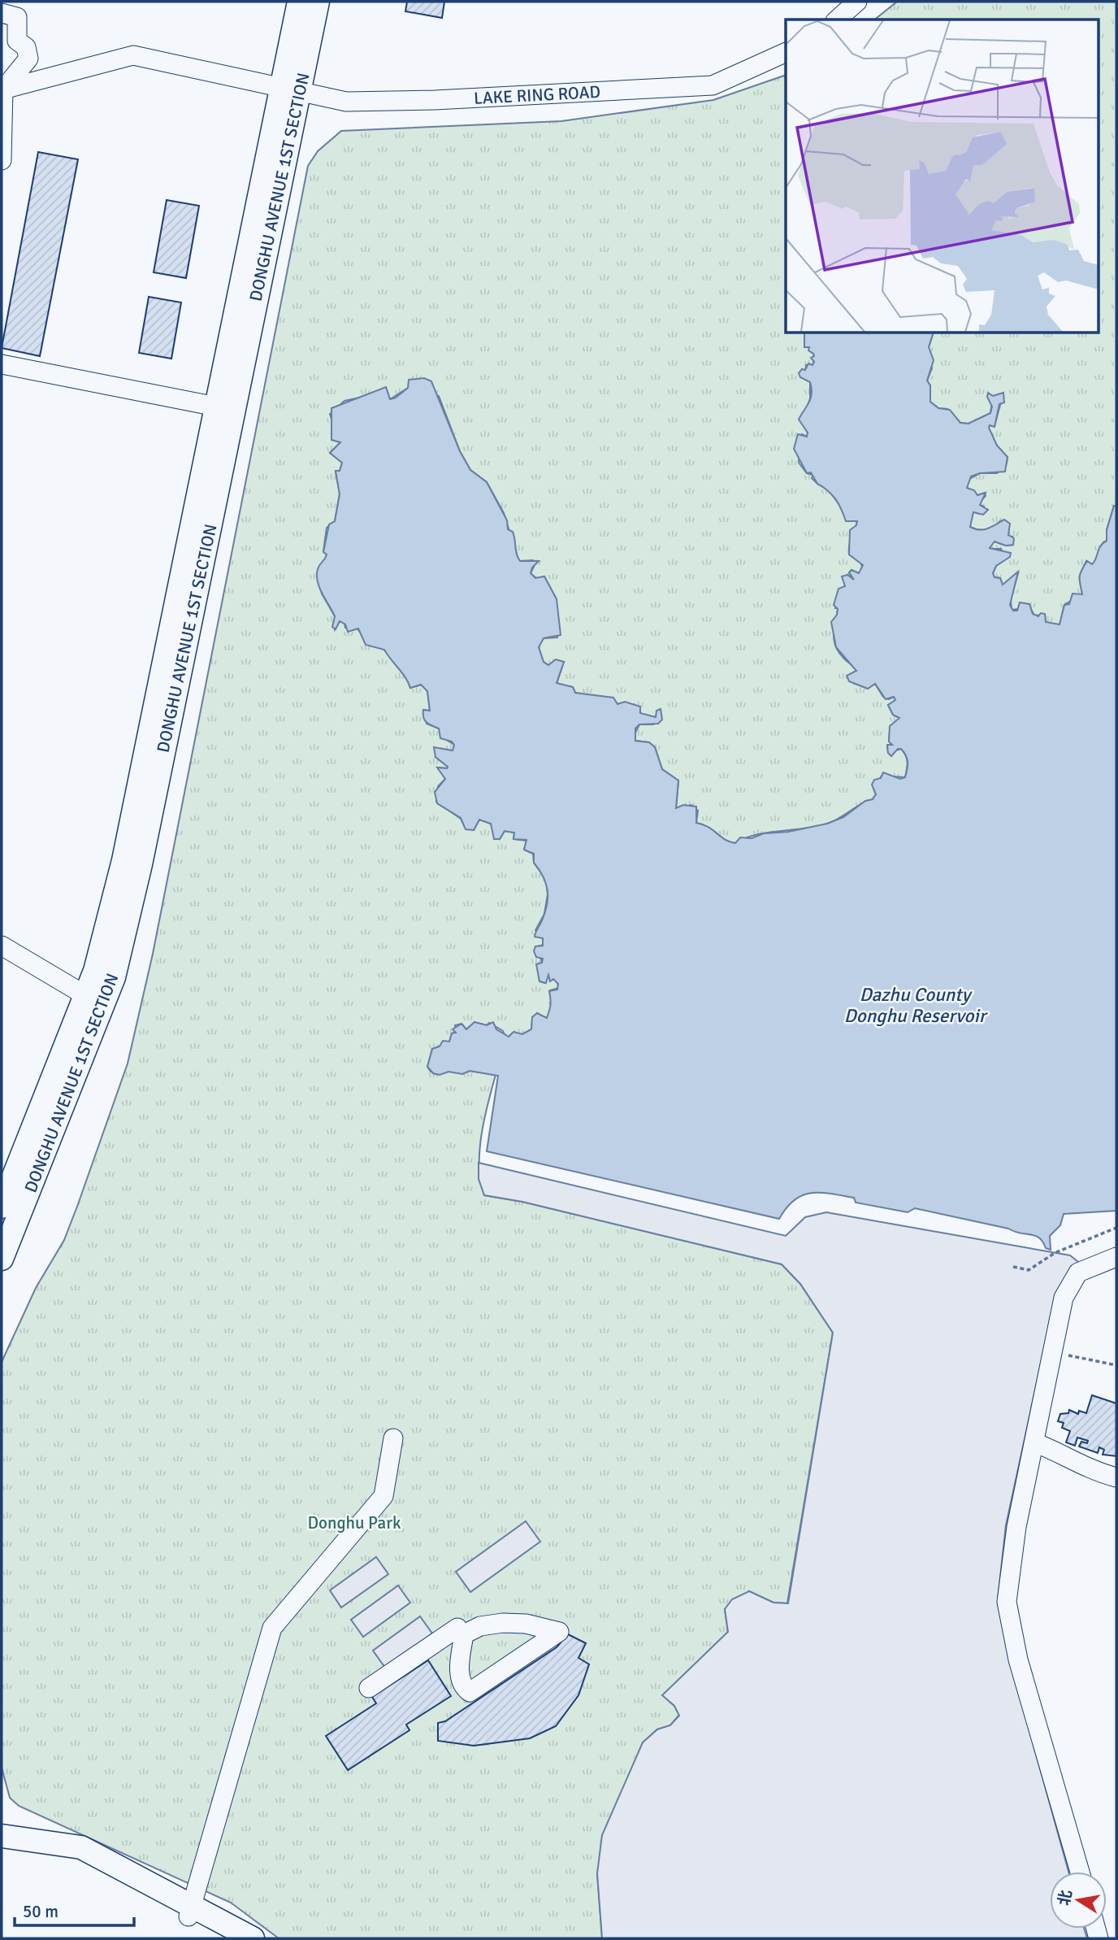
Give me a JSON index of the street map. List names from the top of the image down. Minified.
{"streets":{"main road":["DONGHU AVENUE 1ST SECTION"],"street":["LAKE RING ROAD"]},"crossings":[["LAKE RING ROAD","DONGHU AVENUE 1ST SECTION"]],"water":["Dazhu County Donghu Reservoir"],"parks":["Donghu Park"],"scale_bar":"50 m","north":"left"}
